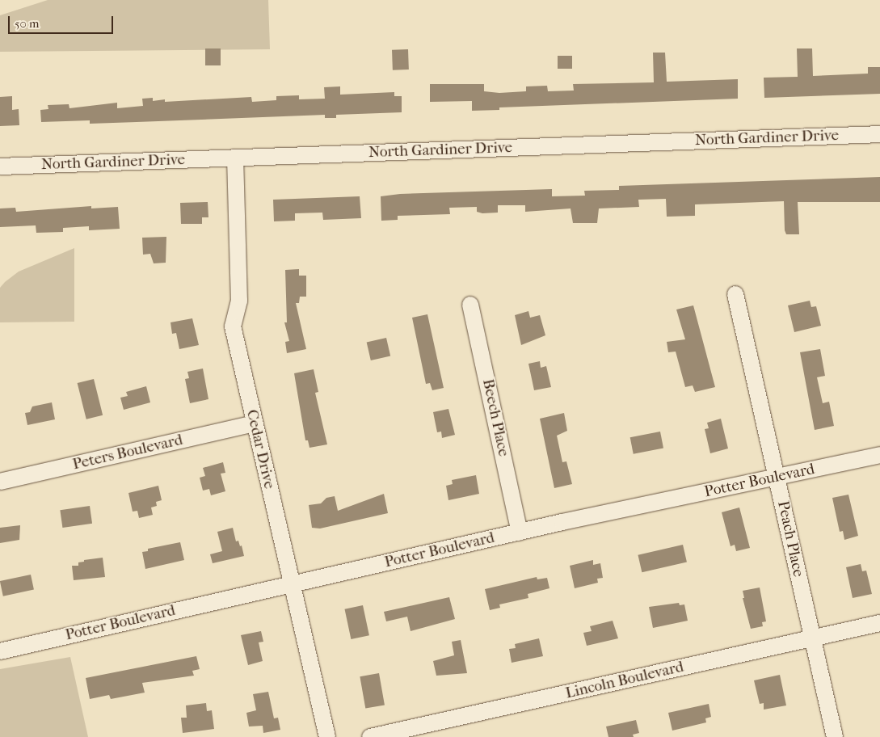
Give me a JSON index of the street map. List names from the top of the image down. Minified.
{"streets":{"street":["North Gardiner Drive","Beech Place","Cedar Drive","Peters Boulevard","Potter Boulevard","Peach Place","Lincoln Boulevard"]},"crossings":[["North Gardiner Drive","Cedar Drive"],["Beech Place","Potter Boulevard"],["Cedar Drive","Peters Boulevard"],["Cedar Drive","Potter Boulevard"],["Potter Boulevard","Peach Place"],["Peach Place","Lincoln Boulevard"]],"scale_bar":"50 m"}
